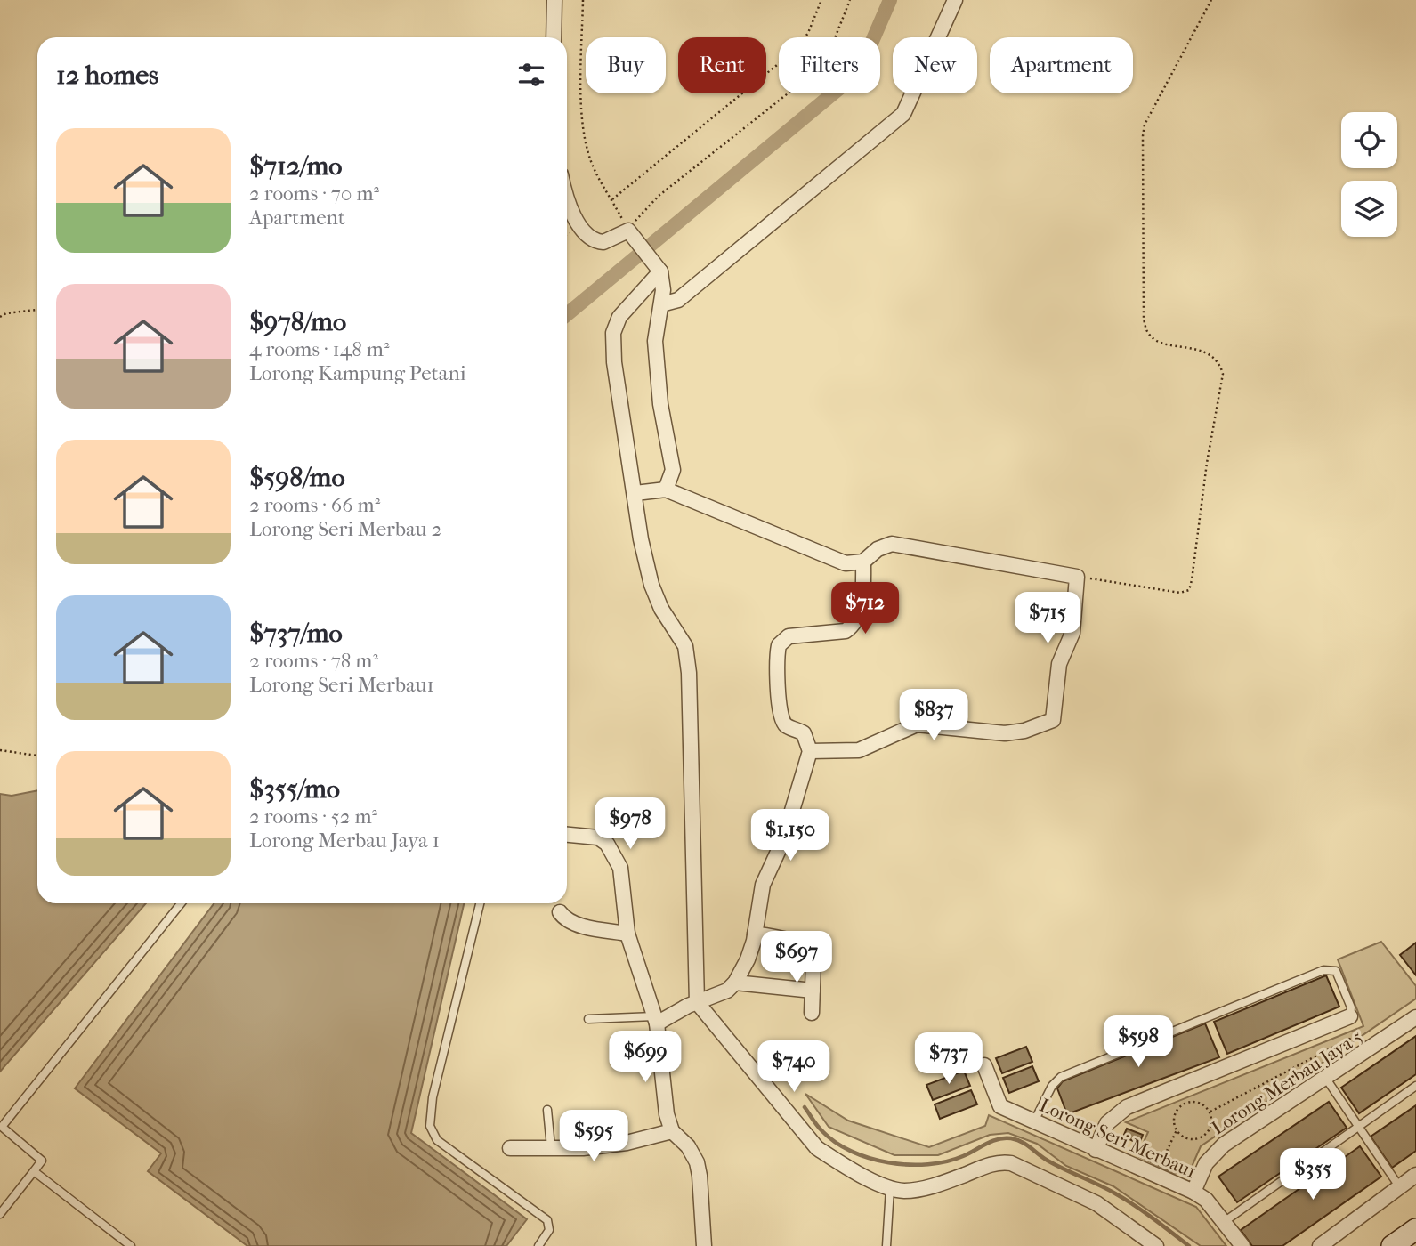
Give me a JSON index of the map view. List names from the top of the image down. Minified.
{"streets":{"street":["Lorong Merbau Jaya 5","Lorong Seri Merbau1"]},"crossings":[["Lorong Merbau Jaya 5","Lorong Seri Merbau1"]],"page":{"chip":["Buy","Rent","Filters","New","Apartment"],"heading":"12 homes","list":[{"name":"$712/mo","note":"2 rooms · 70 m² · Apartment"},{"name":"$978/mo","note":"4 rooms · 148 m² · Lorong Kampung Petani"},{"name":"$598/mo","note":"2 rooms · 66 m² · Lorong Seri Merbau 2"},{"name":"$737/mo","note":"2 rooms · 78 m² · Lorong Seri Merbau1"},{"name":"$355/mo","note":"2 rooms · 52 m² · Lorong Merbau Jaya 1"}],"price":["$712","$715","$837","$978","$1,150","$697","$598","$699","$737","$740","$595","$355"]}}
